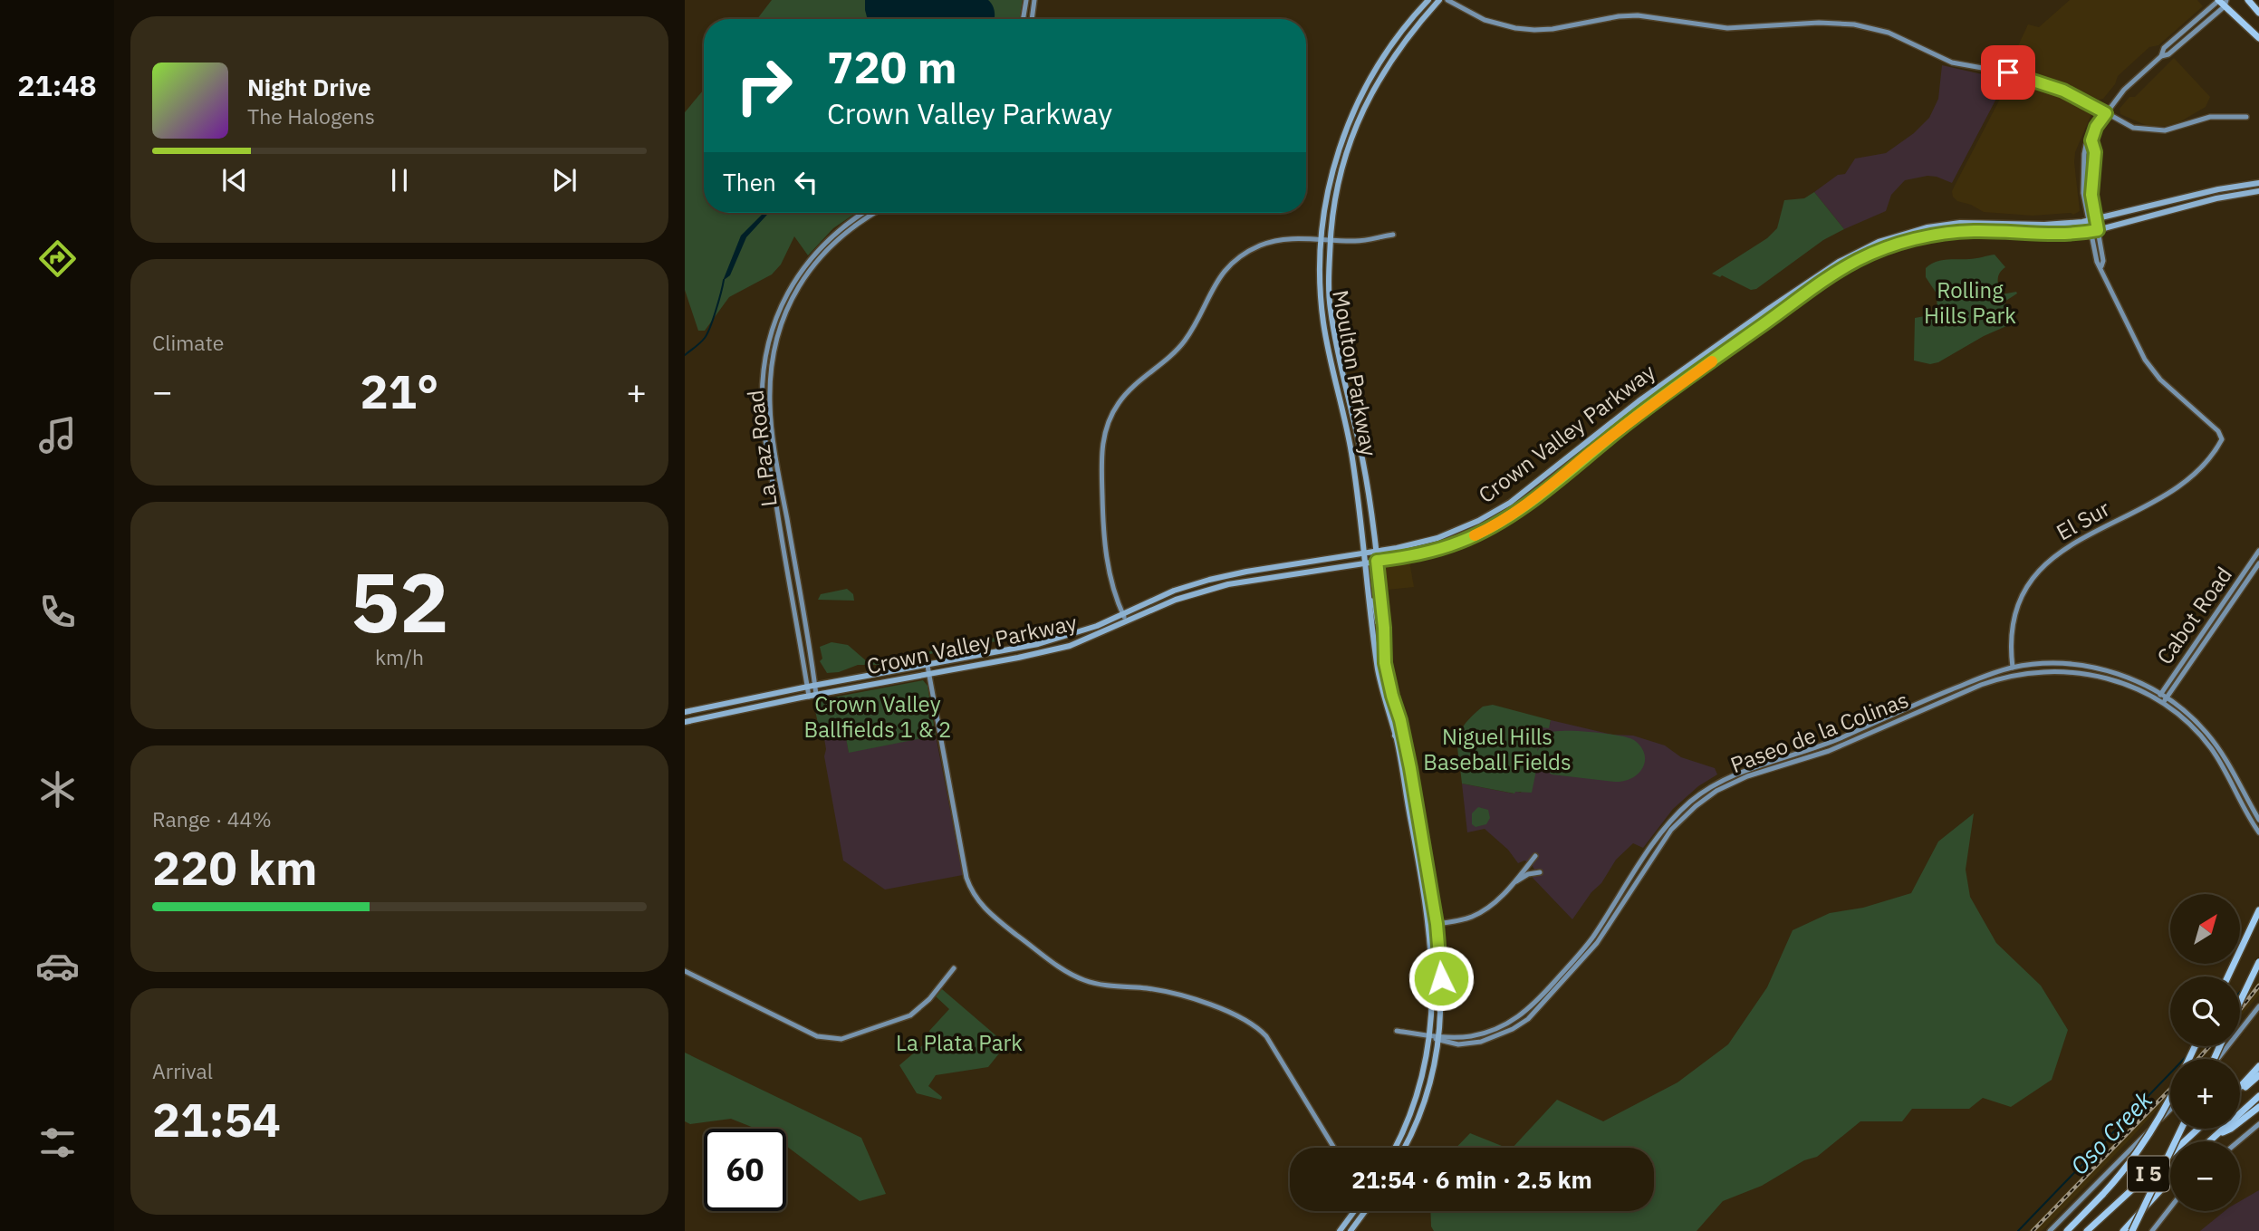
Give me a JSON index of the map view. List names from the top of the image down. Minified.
{"streets":{"highway":["I 5"],"main road":["Moulton Parkway","Crown Valley Parkway","La Paz Road","El Sur","Cabot Road","Paseo de la Colinas"]},"crossings":[["Moulton Parkway","Crown Valley Parkway"],["Crown Valley Parkway","La Paz Road"],["Crown Valley Parkway","El Sur"],["El Sur","Paseo de la Colinas"],["Cabot Road","Paseo de la Colinas"]],"water":["Oso Creek"],"parks":["Rolling Hills Park","Crown Valley Ballfields 1 & 2","Niguel Hills Baseball Fields","La Plata Park"],"north":"top right","page":{"tabs":"21:48","turn":["720 m","Crown Valley Parkway"],"song":["Night Drive","The Halogens"],"then":"Then","tile":["Climate",["52","km/h"],["Range · 44%","220 km"],["Arrival","21:54"]],"heat":["−","21°","+"],"map_buttons":["+","−"],"limit":"60","trip":"21:54 · 6 min · 2.5 km"}}
